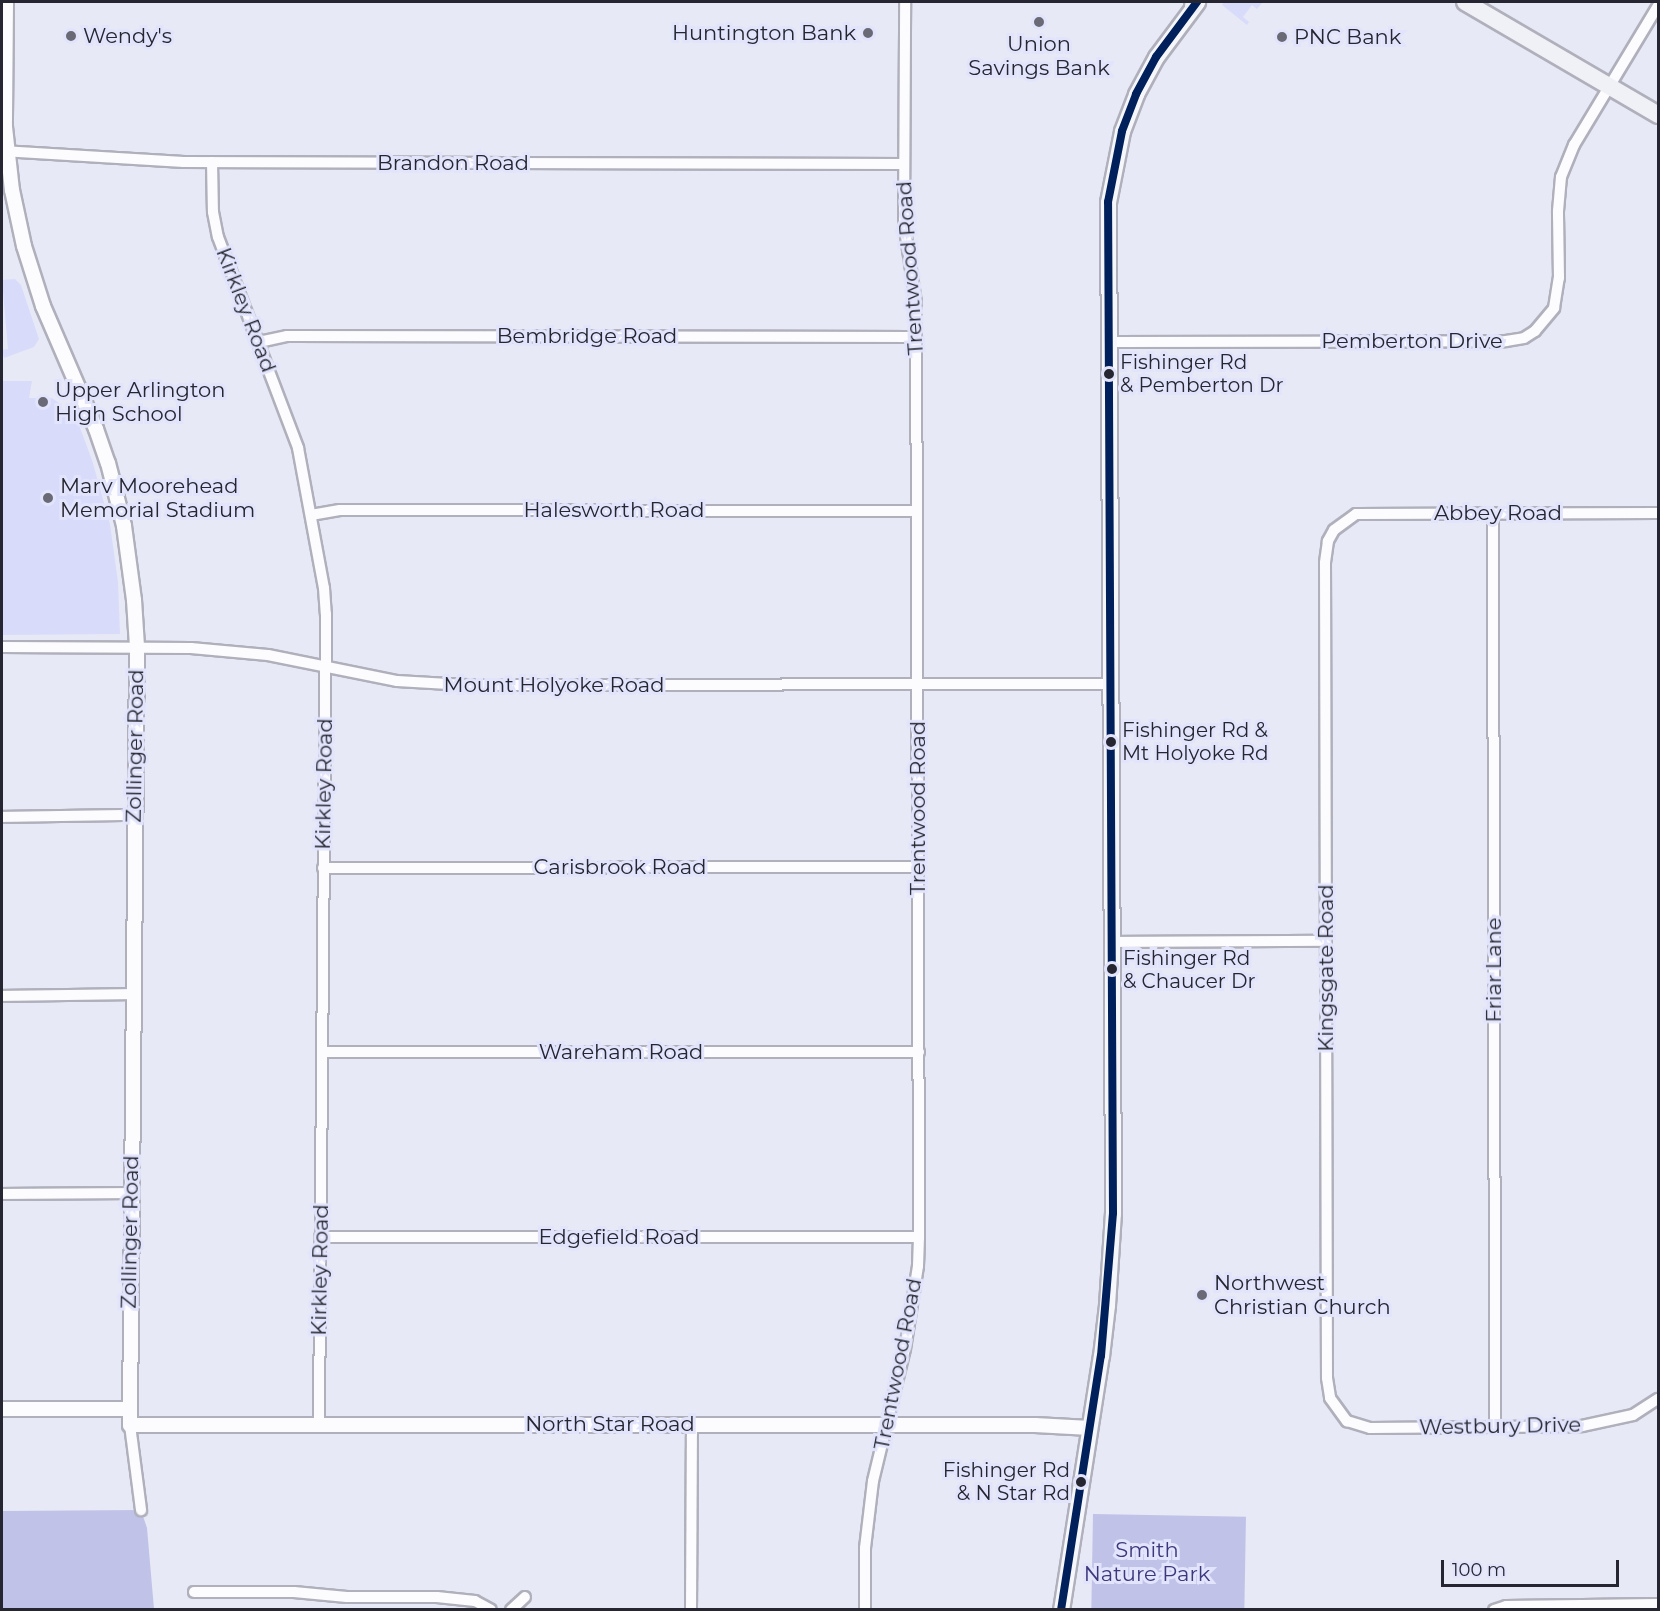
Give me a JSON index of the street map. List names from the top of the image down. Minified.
{"streets":{"street":["Brandon Road","Trentwood Road","Kirkley Road","Bembridge Road","Pemberton Drive","Halesworth Road","Abbey Road","Mount Holyoke Road","Zollinger Road","Carisbrook Road","Kingsgate Road","Friar Lane","Wareham Road","Edgefield Road","North Star Road","Westbury Drive"]},"crossings":[["Brandon Road","Trentwood Road"],["Brandon Road","Kirkley Road"],["Brandon Road","Zollinger Road"],["Trentwood Road","Bembridge Road"],["Trentwood Road","Halesworth Road"],["Trentwood Road","Mount Holyoke Road"],["Trentwood Road","Carisbrook Road"],["Trentwood Road","Wareham Road"],["Trentwood Road","Edgefield Road"],["Trentwood Road","North Star Road"],["Kirkley Road","Bembridge Road"],["Kirkley Road","Halesworth Road"],["Kirkley Road","Mount Holyoke Road"],["Kirkley Road","Carisbrook Road"],["Kirkley Road","Wareham Road"],["Kirkley Road","Edgefield Road"],["Kirkley Road","North Star Road"],["Abbey Road","Kingsgate Road"],["Abbey Road","Friar Lane"],["Mount Holyoke Road","Zollinger Road"],["Zollinger Road","North Star Road"],["Kingsgate Road","Westbury Drive"],["Friar Lane","Westbury Drive"]],"parks":["Smith Nature Park"],"places":["Union Savings Bank","Huntington Bank","Wendy's","PNC Bank","Fishinger Rd & Pemberton Dr","Upper Arlington High School","Marv Moorehead Memorial Stadium","Fishinger Rd & Mt Holyoke Rd","Fishinger Rd & Chaucer Dr","Northwest Christian Church","Fishinger Rd & N Star Rd"],"scale_bar":"100 m"}
